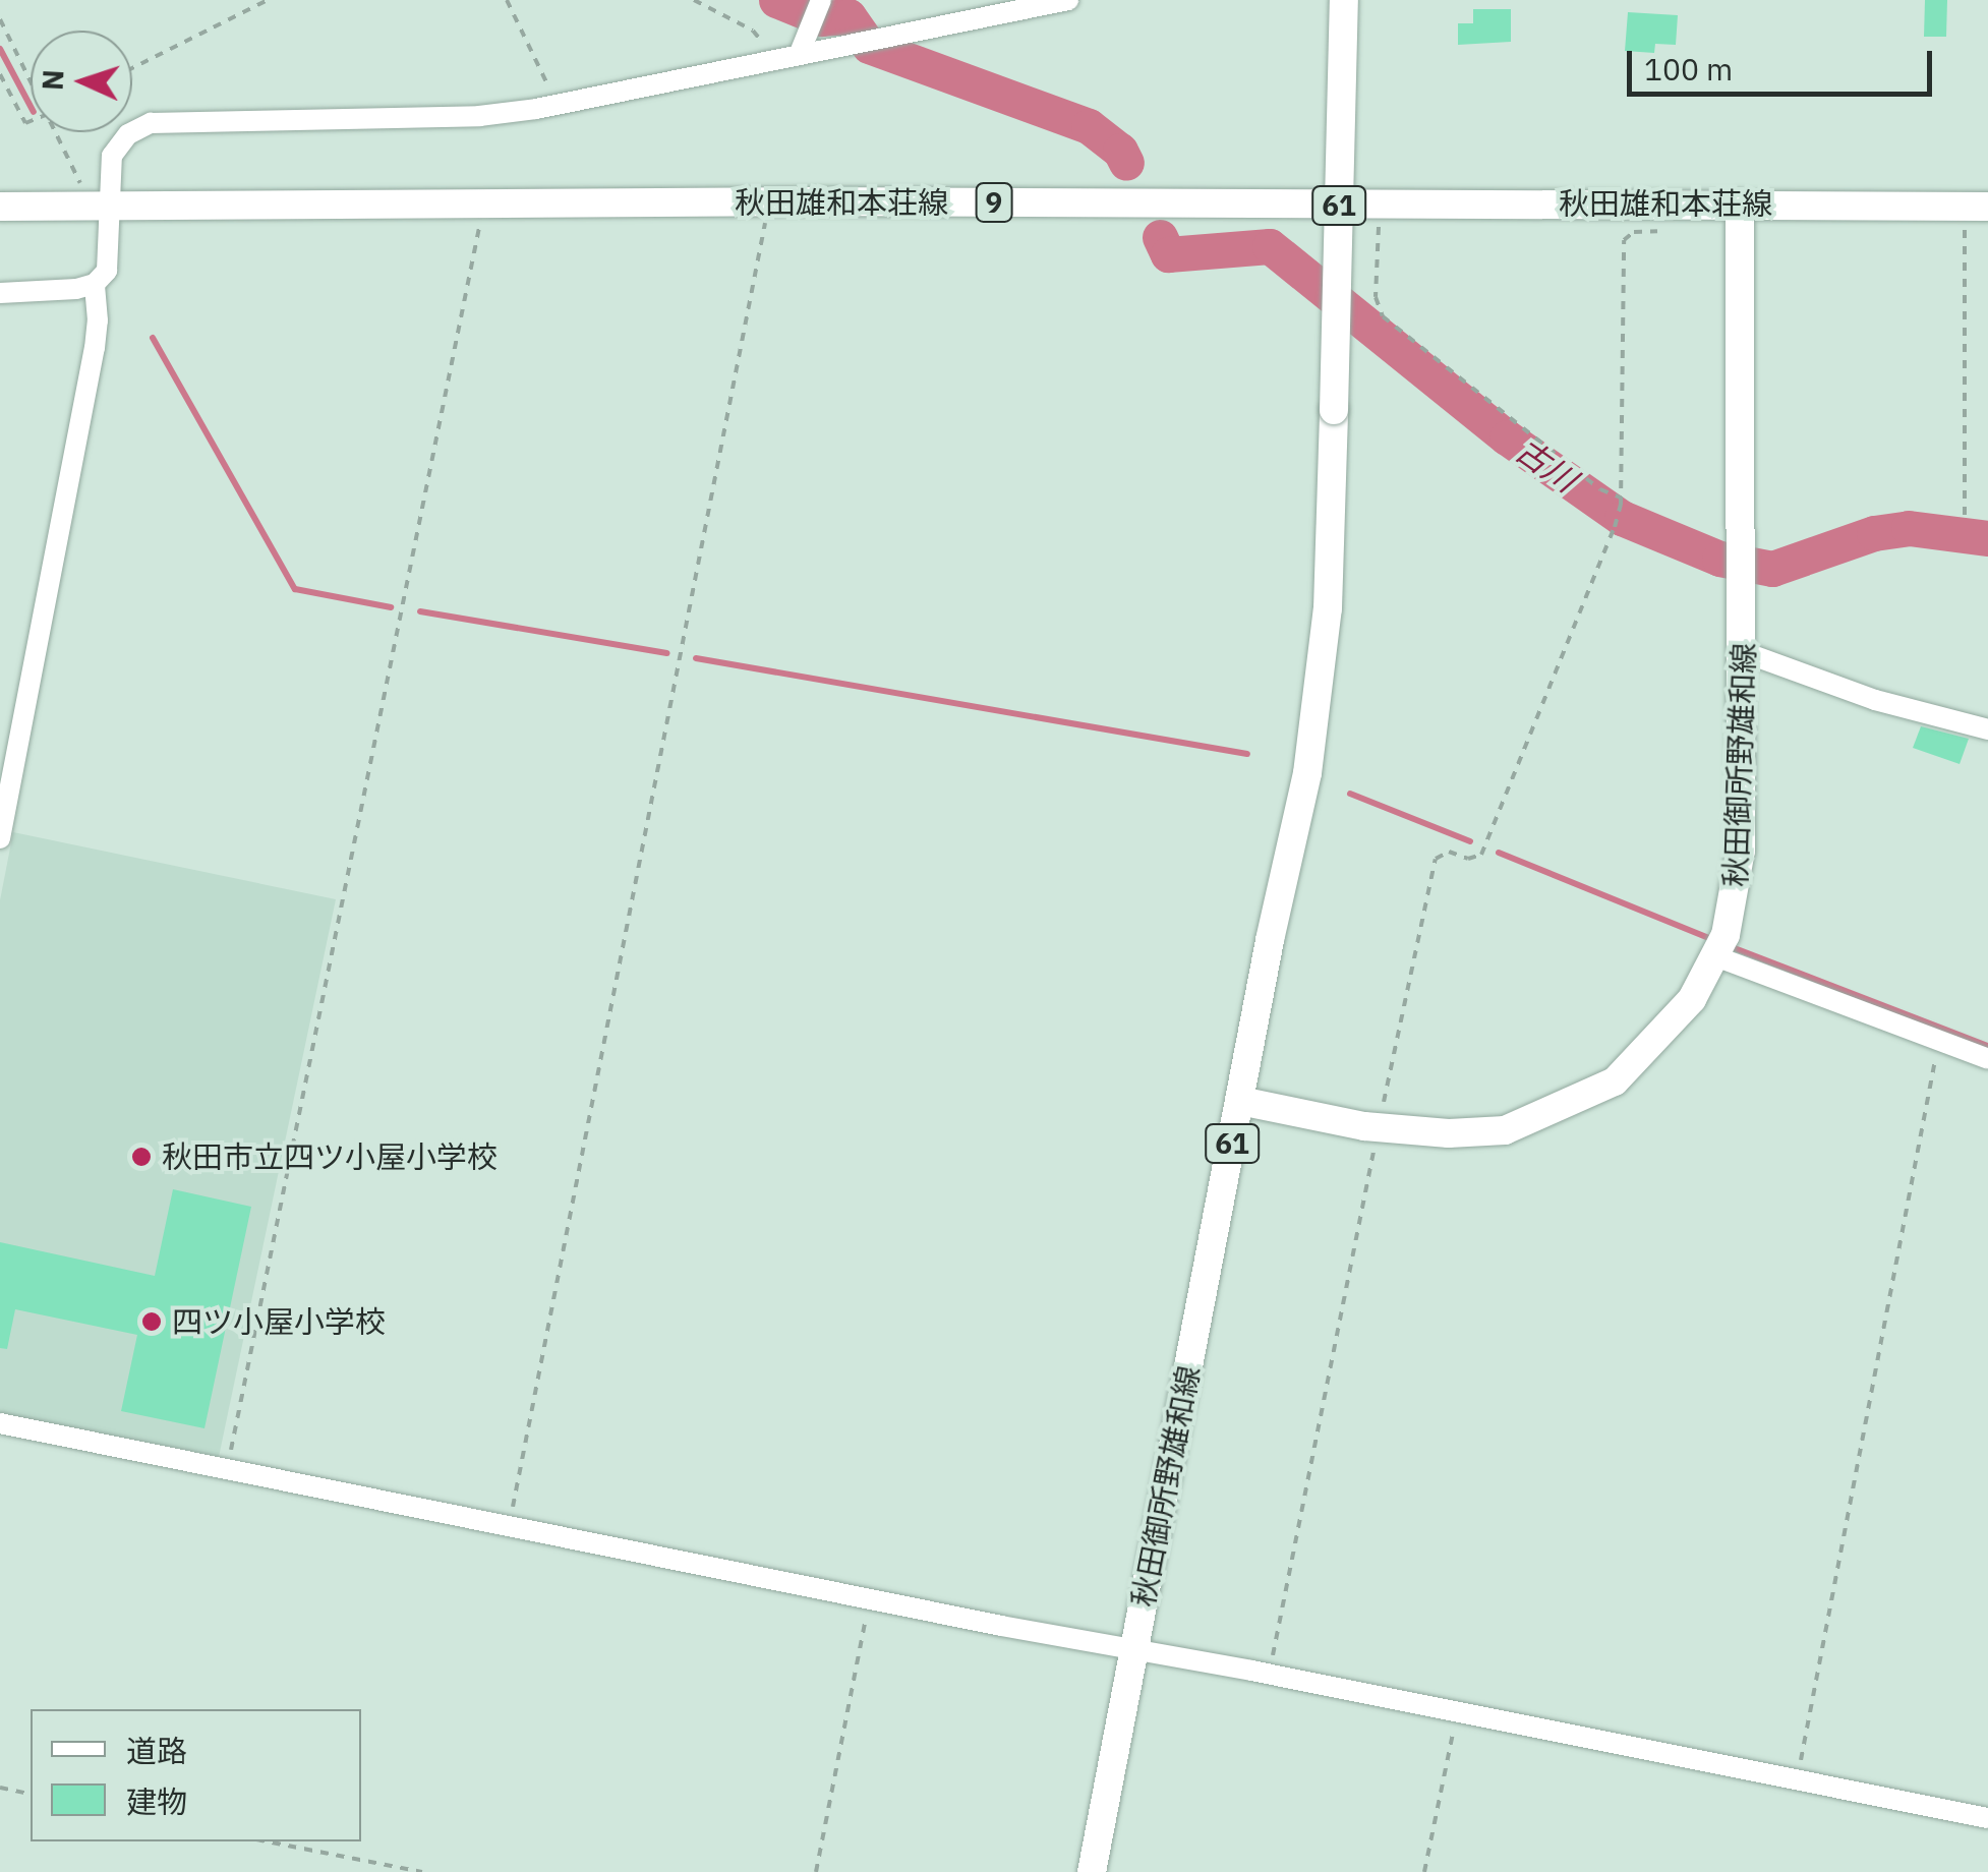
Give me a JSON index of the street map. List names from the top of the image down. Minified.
{"streets":{"main road":["秋田雄和本荘線","9","61","秋田御所野雄和線"]},"crossings":[["秋田雄和本荘線","秋田御所野雄和線"]],"water":["古川"],"places":["秋田市立四ツ小屋小学校","四ツ小屋小学校"],"legend":["道路","建物"],"scale_bar":"100 m","north":"left"}
